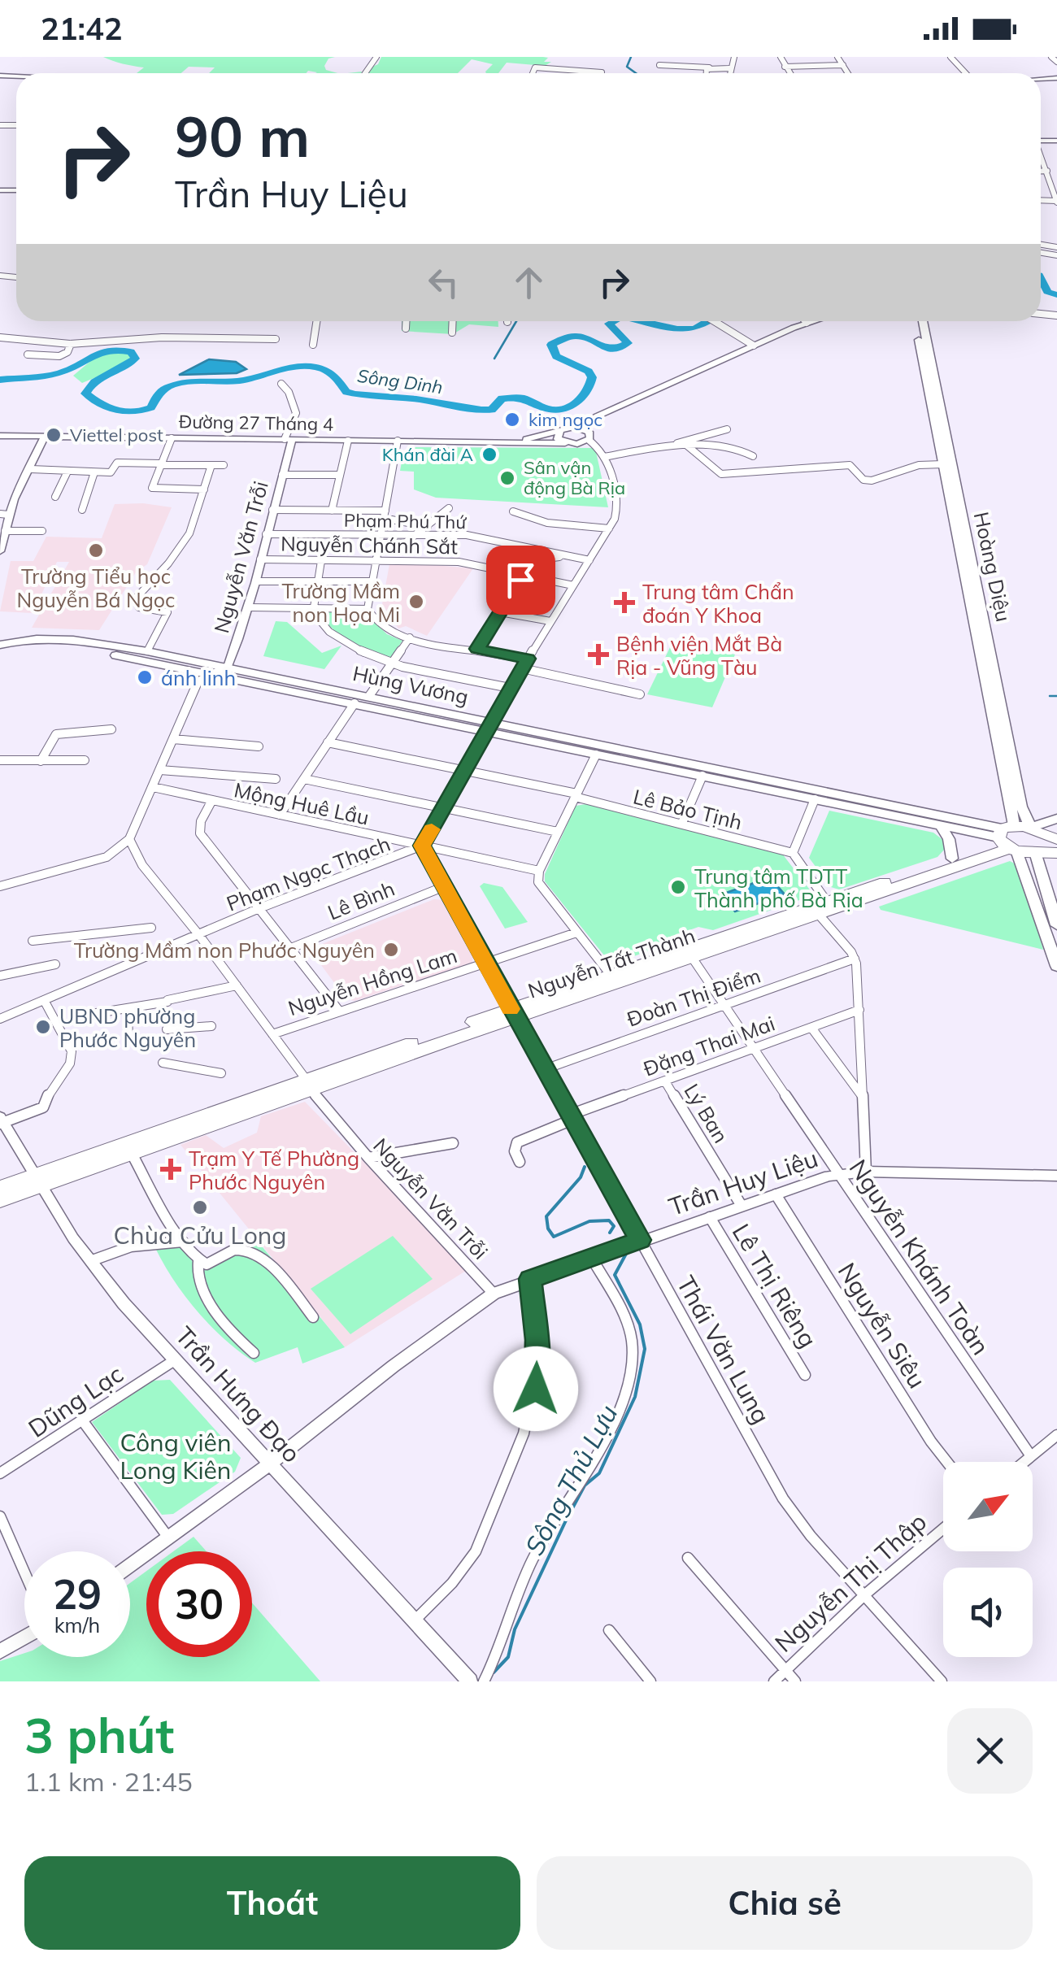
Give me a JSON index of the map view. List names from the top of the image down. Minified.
{"streets":{"main road":["Hoàng Diệu","Hùng Vương","Nguyễn Tất Thành"],"street":["Đường 27 Tháng 4","Phạm Phú Thứ","Nguyễn Chánh Sắt","Nguyễn Văn Trỗi","Mộng Huê Lầu","Lê Bảo Tịnh","Phạm Ngọc Thạch","Lê Bình","Nguyễn Hồng Lam","Đoàn Thị Điểm","Đặng Thai Mai","Lý Ban","Trần Huy Liệu","Nguyễn Khánh Toàn","Lê Thị Riêng","Nguyễn Siêu","Thái Văn Lung","Trần Hưng Đạo","Dũng Lạc","Nguyễn Thị Thập"]},"crossings":[["Đường 27 Tháng 4","Nguyễn Văn Trỗi"],["Phạm Phú Thứ","Nguyễn Văn Trỗi"],["Nguyễn Chánh Sắt","Nguyễn Văn Trỗi"],["Nguyễn Chánh Sắt","Phạm Ngọc Thạch"],["Nguyễn Văn Trỗi","Hùng Vương"],["Nguyễn Văn Trỗi","Phạm Ngọc Thạch"],["Nguyễn Văn Trỗi","Nguyễn Tất Thành"],["Nguyễn Văn Trỗi","Nguyễn Hồng Lam"],["Nguyễn Văn Trỗi","Trần Huy Liệu"],["Hoàng Diệu","Hùng Vương"],["Hoàng Diệu","Nguyễn Tất Thành"],["Hùng Vương","Phạm Ngọc Thạch"],["Hùng Vương","Nguyễn Tất Thành"],["Mộng Huê Lầu","Phạm Ngọc Thạch"],["Mộng Huê Lầu","Thái Văn Lung"],["Lê Bảo Tịnh","Phạm Ngọc Thạch"],["Phạm Ngọc Thạch","Thái Văn Lung"],["Lê Bình","Thái Văn Lung"],["Nguyễn Tất Thành","Nguyễn Khánh Toàn"],["Nguyễn Tất Thành","Thái Văn Lung"],["Nguyễn Tất Thành","Trần Hưng Đạo"],["Nguyễn Hồng Lam","Thái Văn Lung"],["Đoàn Thị Điểm","Nguyễn Khánh Toàn"],["Đoàn Thị Điểm","Thái Văn Lung"],["Đặng Thai Mai","Lý Ban"],["Đặng Thai Mai","Nguyễn Khánh Toàn"],["Đặng Thai Mai","Thái Văn Lung"],["Lý Ban","Trần Huy Liệu"],["Trần Huy Liệu","Nguyễn Khánh Toàn"],["Trần Huy Liệu","Lê Thị Riêng"],["Trần Huy Liệu","Nguyễn Siêu"],["Trần Huy Liệu","Thái Văn Lung"],["Trần Huy Liệu","Trần Hưng Đạo"],["Thái Văn Lung","Nguyễn Thị Thập"],["Trần Hưng Đạo","Dũng Lạc"]],"water":["Sông Dinh","Sông Thủ Lựu"],"parks":["Công viên Long Kiên"],"places":{"other":["kim ngọc","Viettel post","Khán đài A","Sân vận động Bà Rịa","Trường Tiểu học Nguyễn Bá Ngọc","Trường Mầm non Họa Mi","ánh linh","Trung tâm TDTT Thành phố Bà Rịa","Trường Mầm non Phước Nguyên","UBND phường Phước Nguyên","Chùa Cửu Long"],"health":["Trung tâm Chẩn đoán Y Khoa","Bệnh viện Mắt Bà Rịa - Vũng Tàu","Trạm Y Tế Phường Phước Nguyên"]},"north":"top right","page":{"status":"21:42","turn":["90 m","Trần Huy Liệu"],"speed":"29 km/h","limit":"30","heading":["3 phút","1.1 km · 21:45"],"buttons":["Thoát","Chia sẻ"]}}
